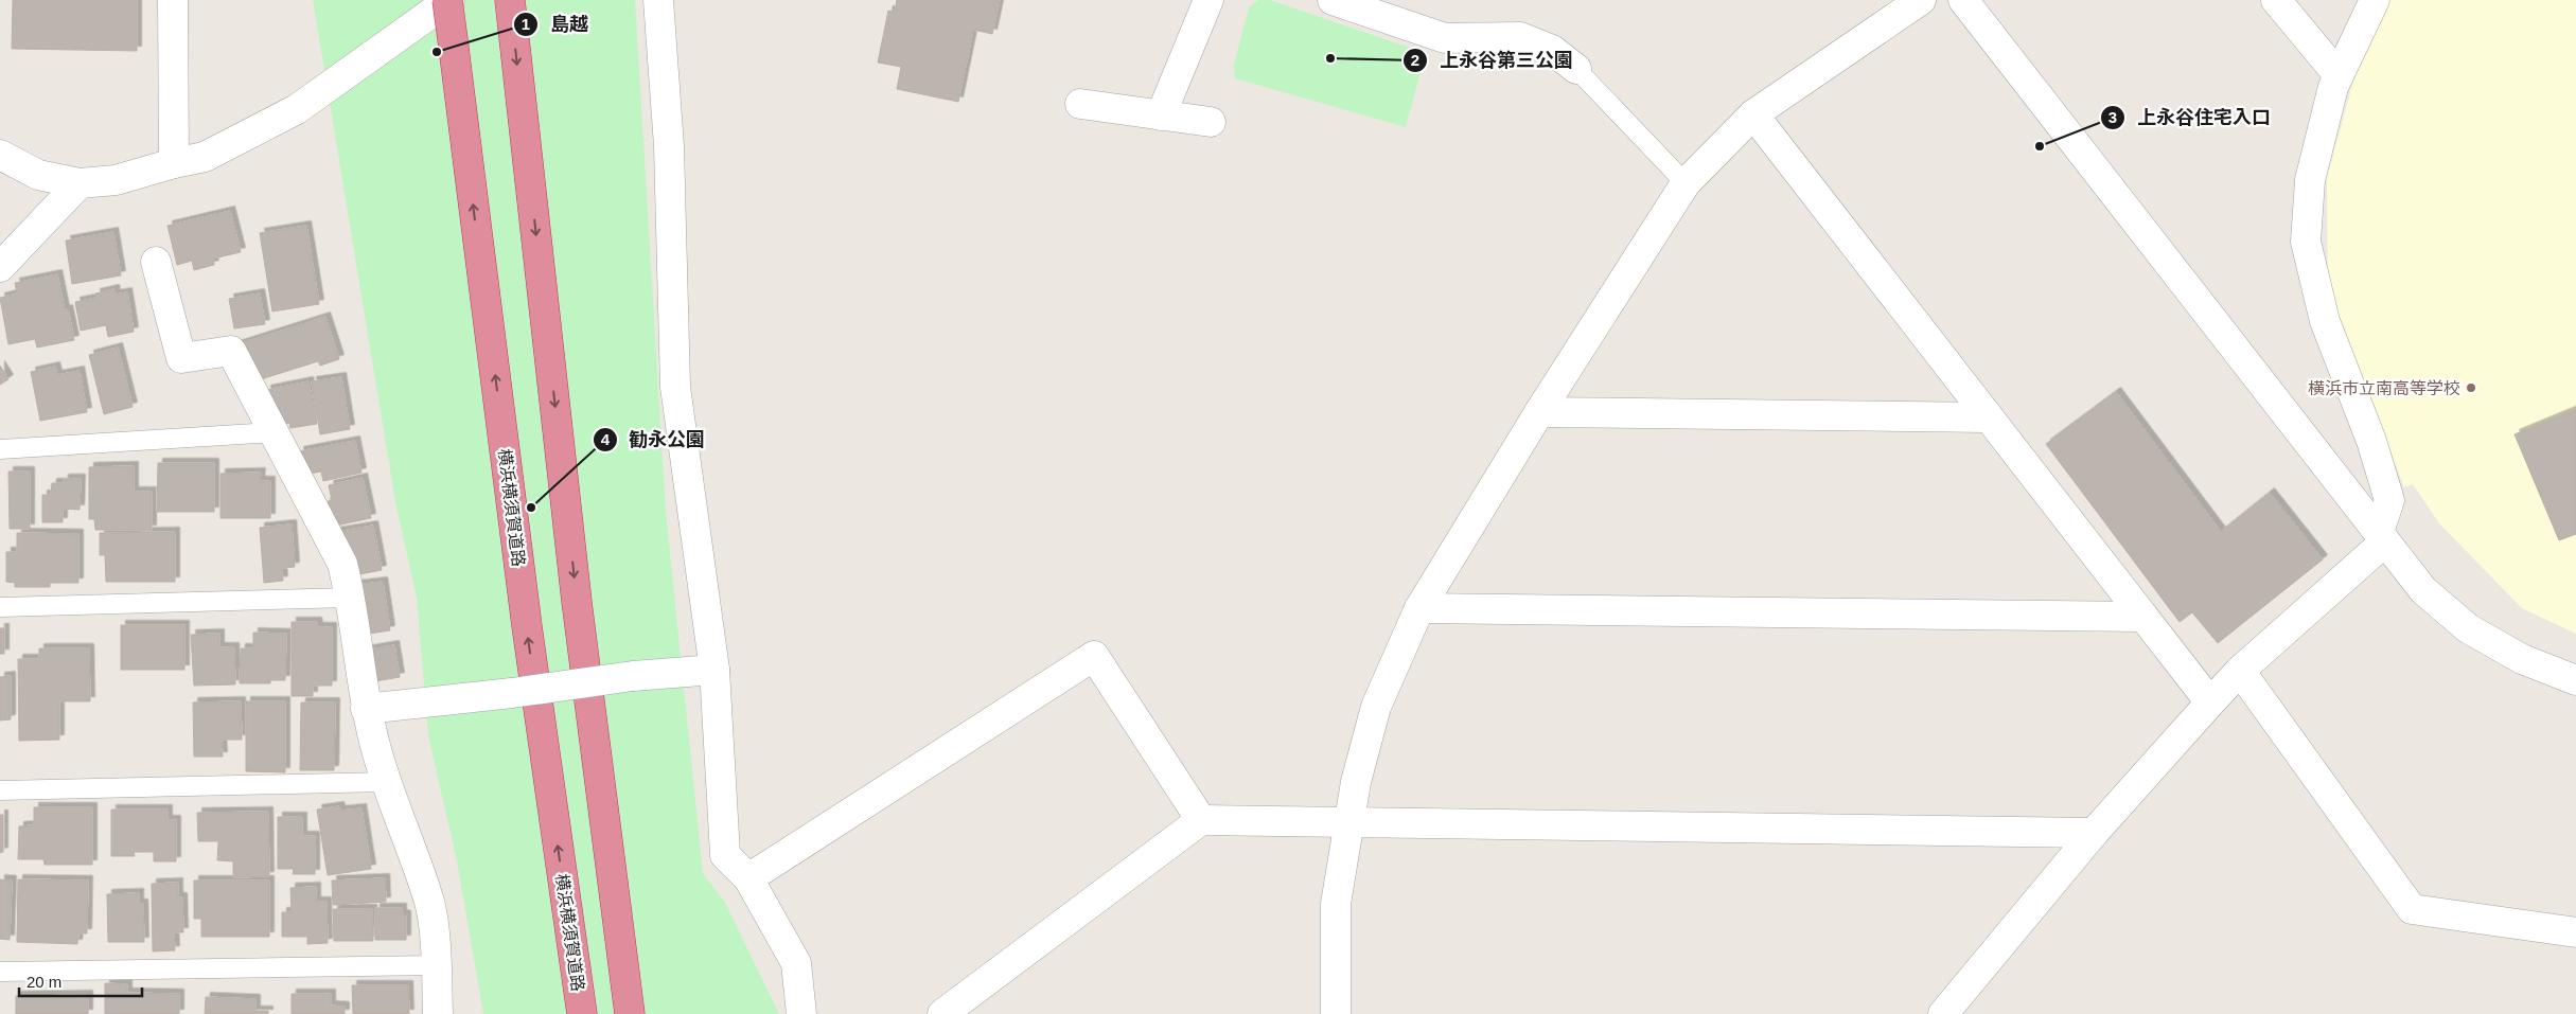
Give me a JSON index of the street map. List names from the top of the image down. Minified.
{"streets":{"highway":["横浜横須賀道路"]},"places":["島越","上永谷第三公園","上永谷住宅入口","横浜市立南高等学校","勧永公園"],"scale_bar":"20 m"}
